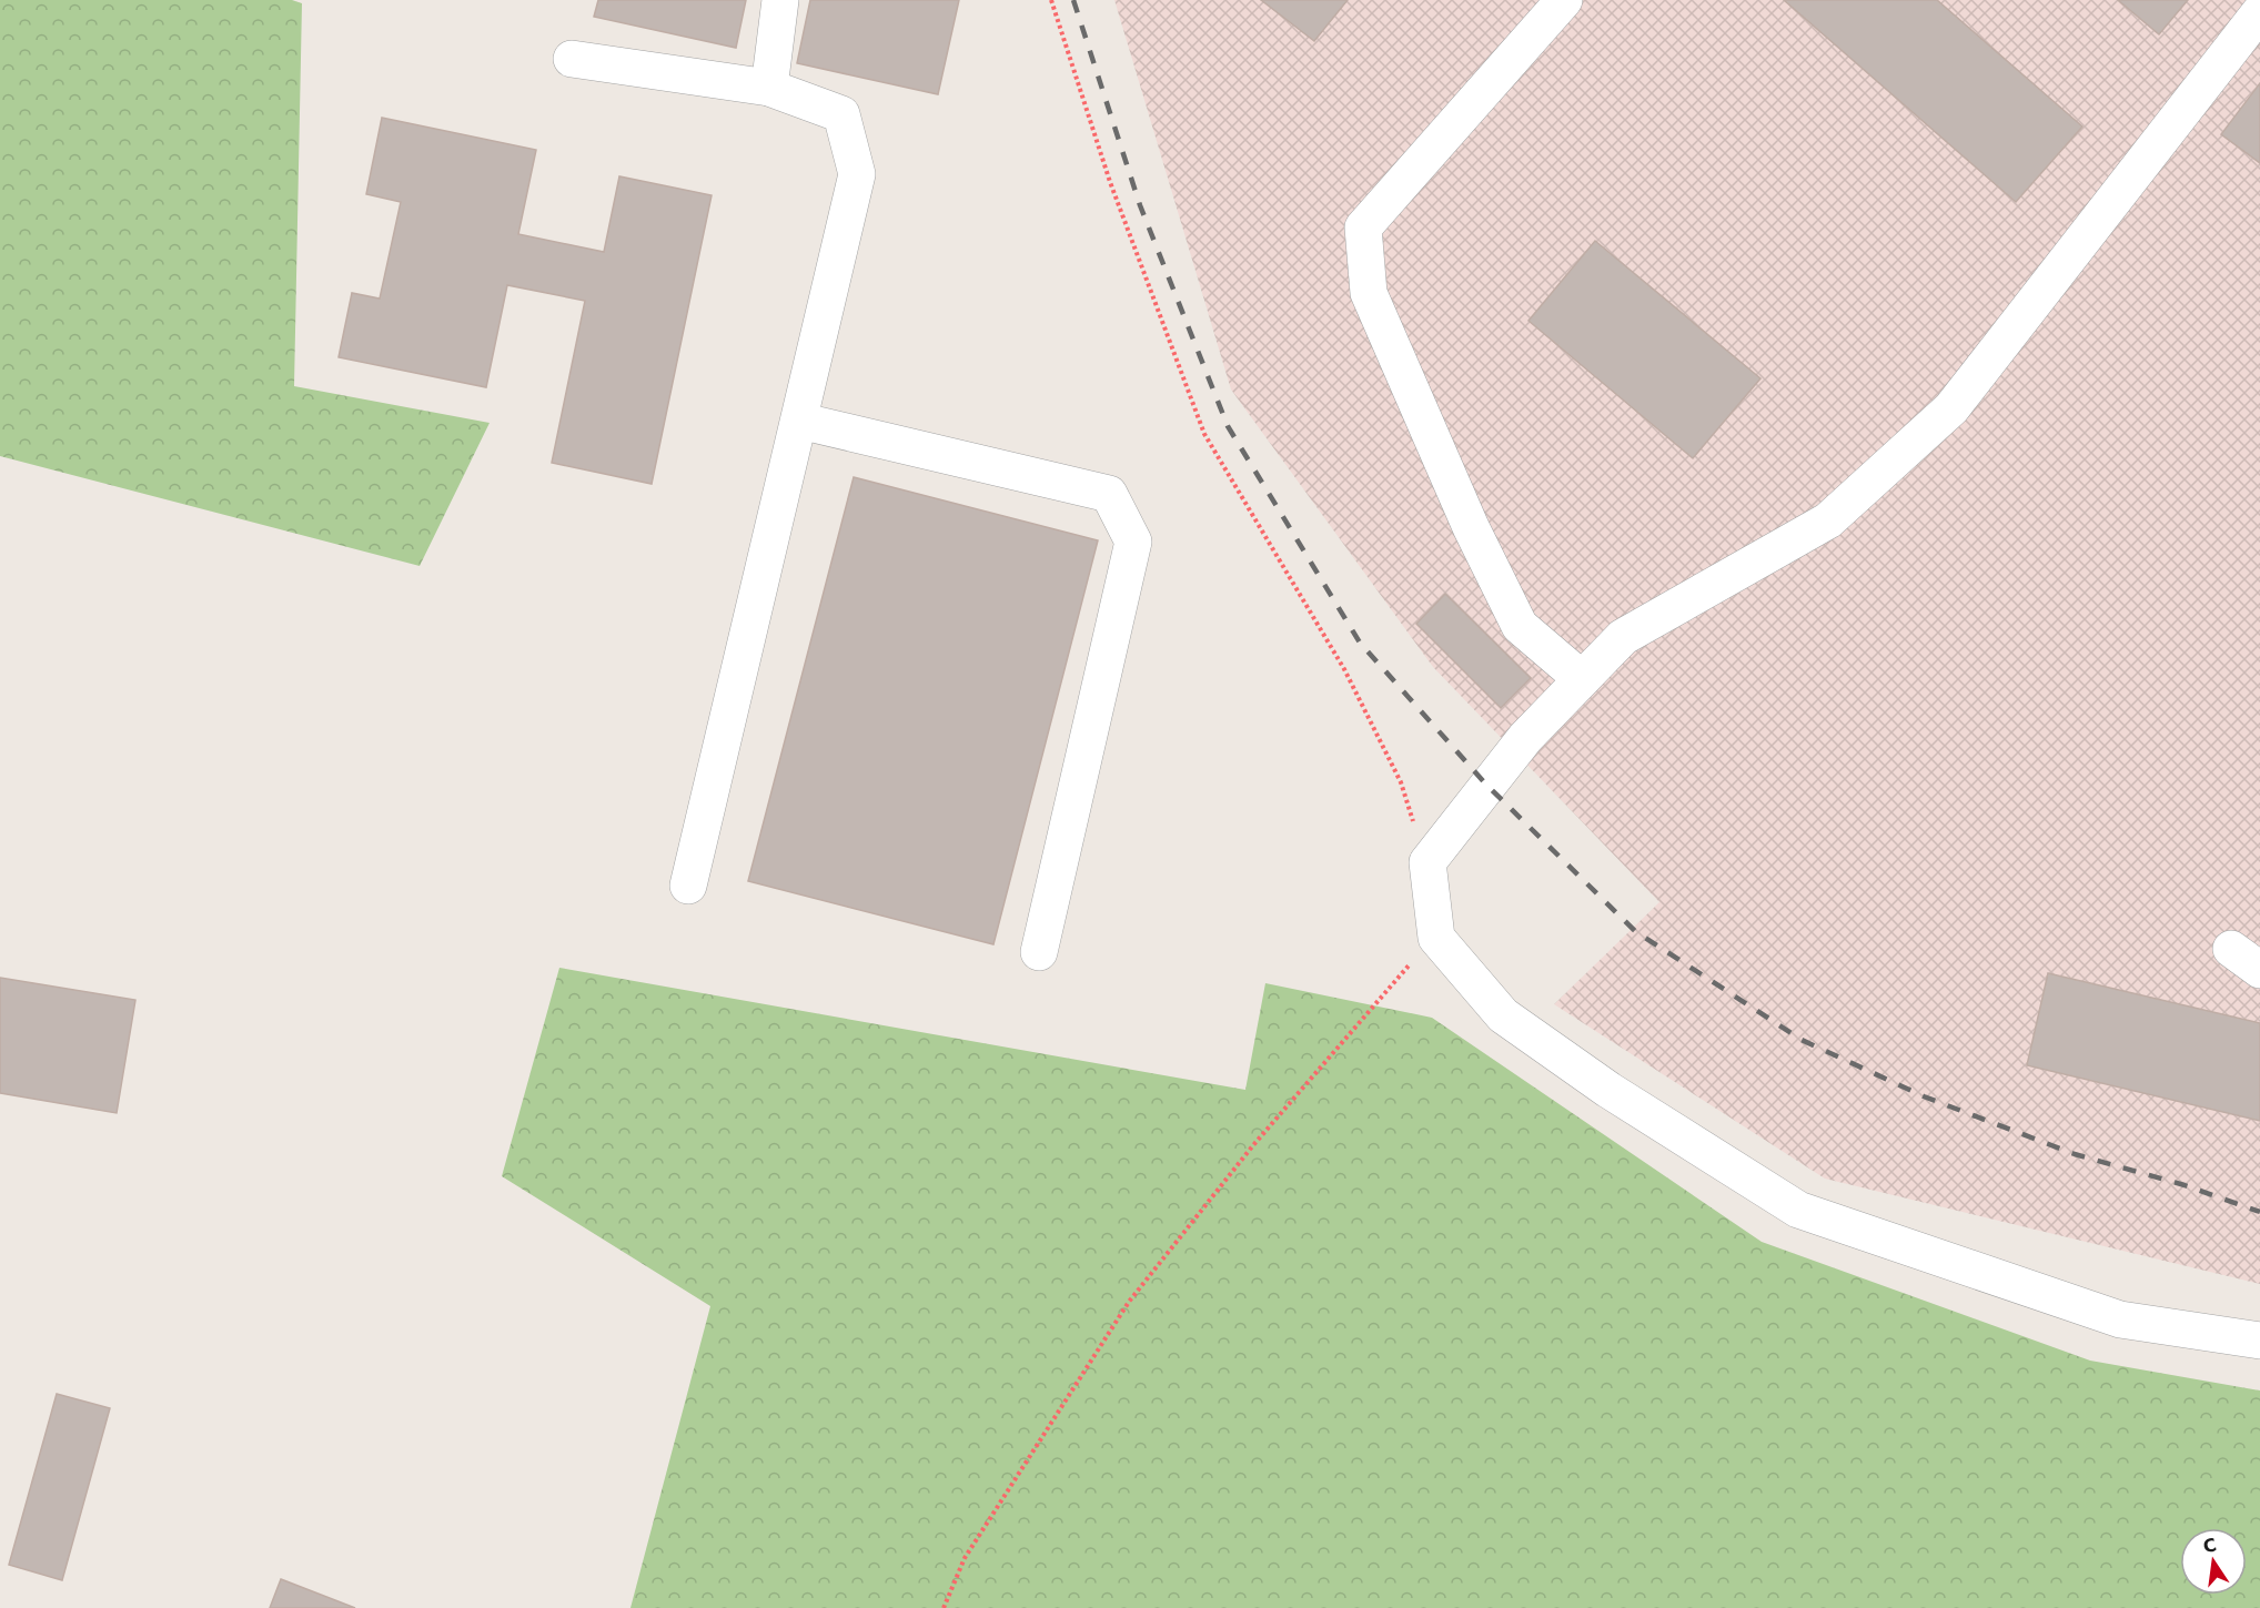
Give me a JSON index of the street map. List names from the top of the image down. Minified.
{"north":"top"}
